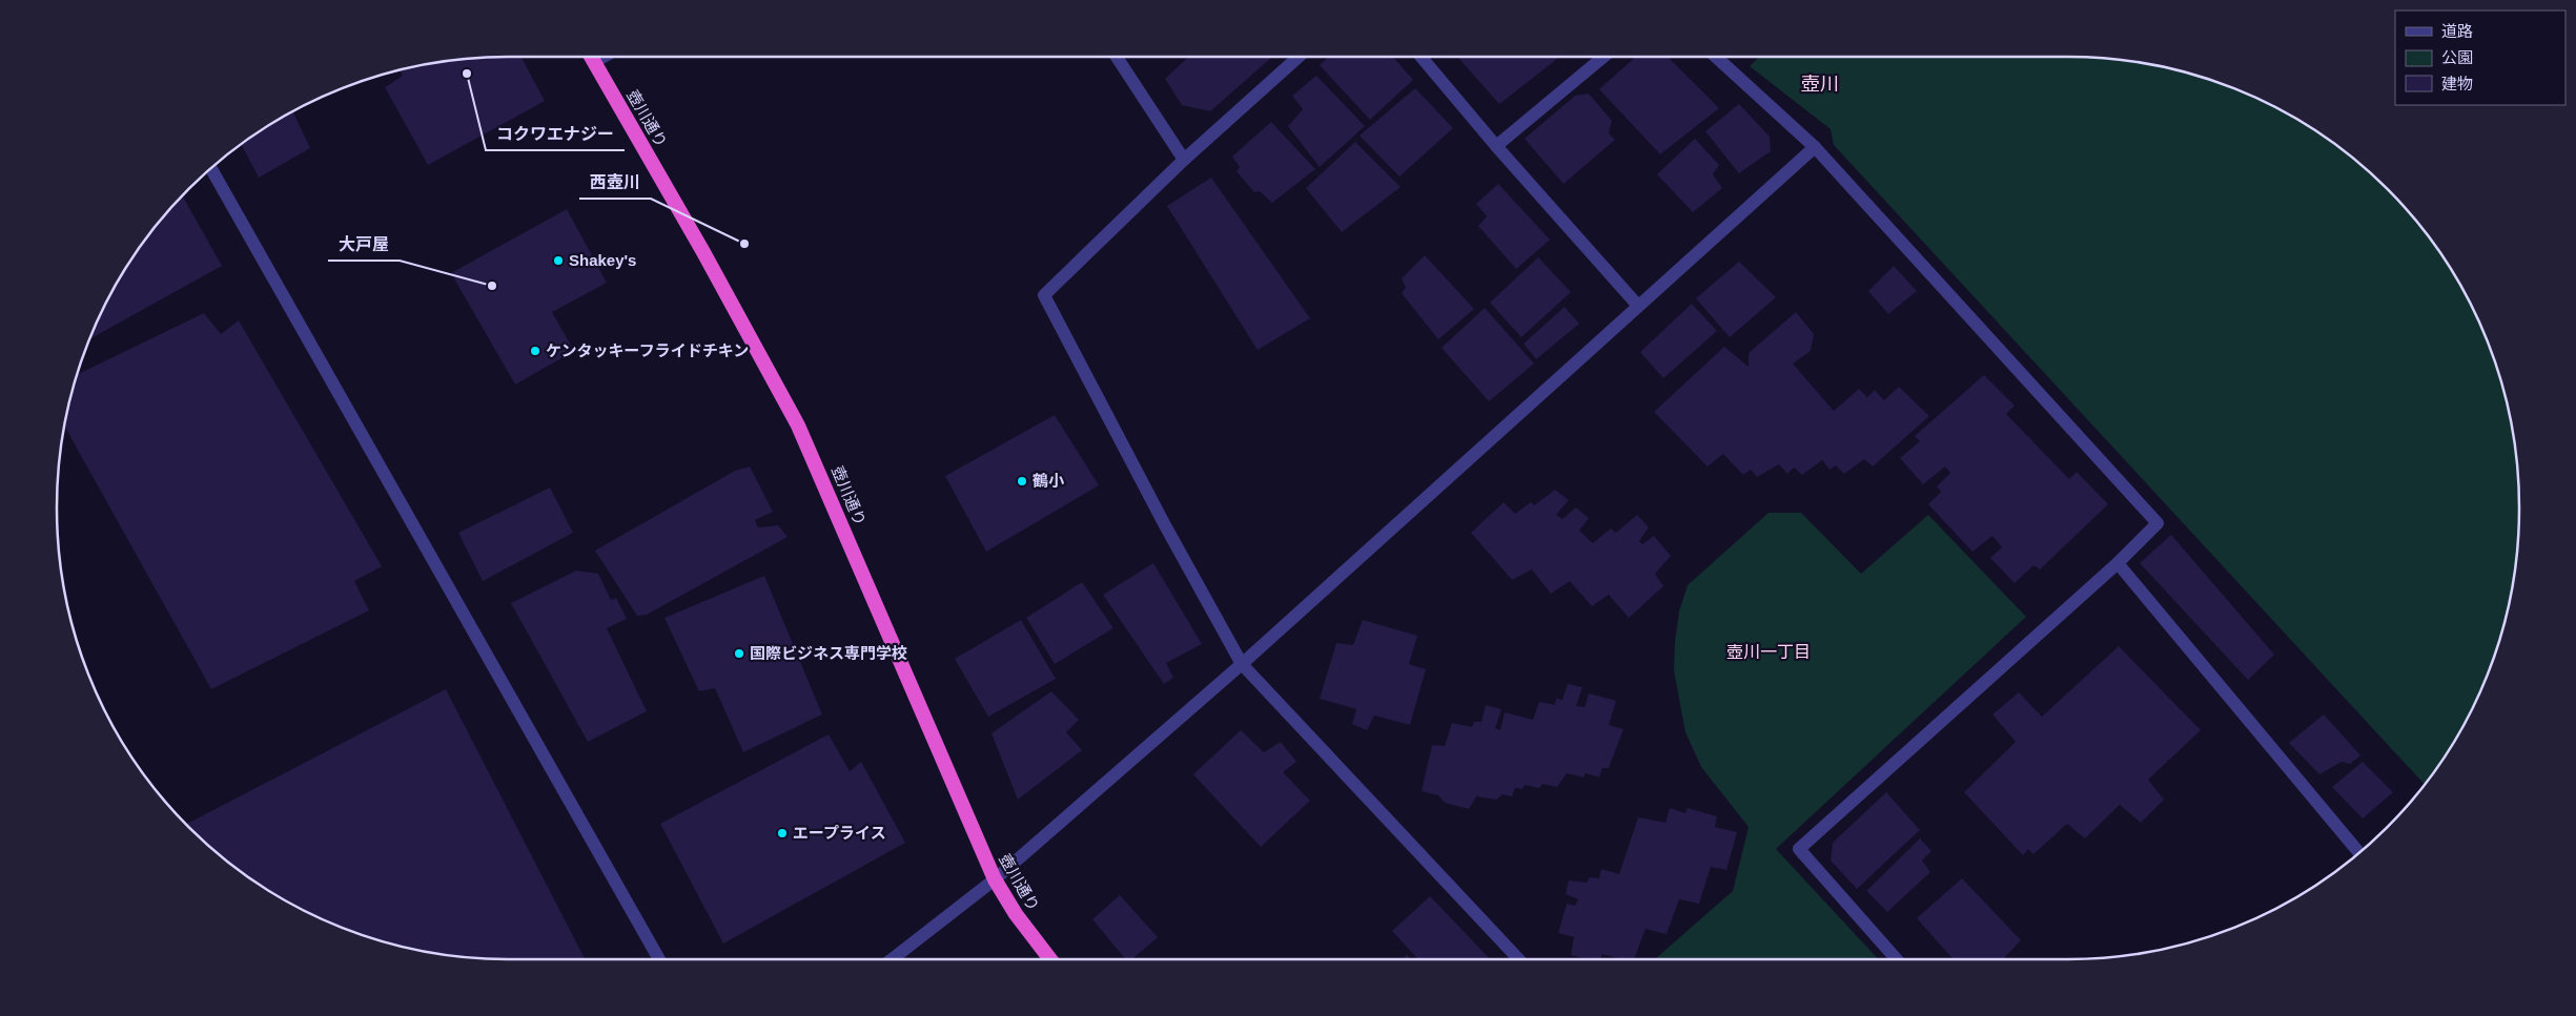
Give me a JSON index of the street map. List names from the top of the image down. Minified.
{"streets":{"highway":["壺川通り"]},"districts":["壺川","壺川一丁目"],"places":["コクワエナジー","西壺川","Shakey's","大戸屋","ケンタッキーフライドチキン","鶴小","国際ビジネス専門学校","エープライス"],"legend":["道路","公園","建物"]}
